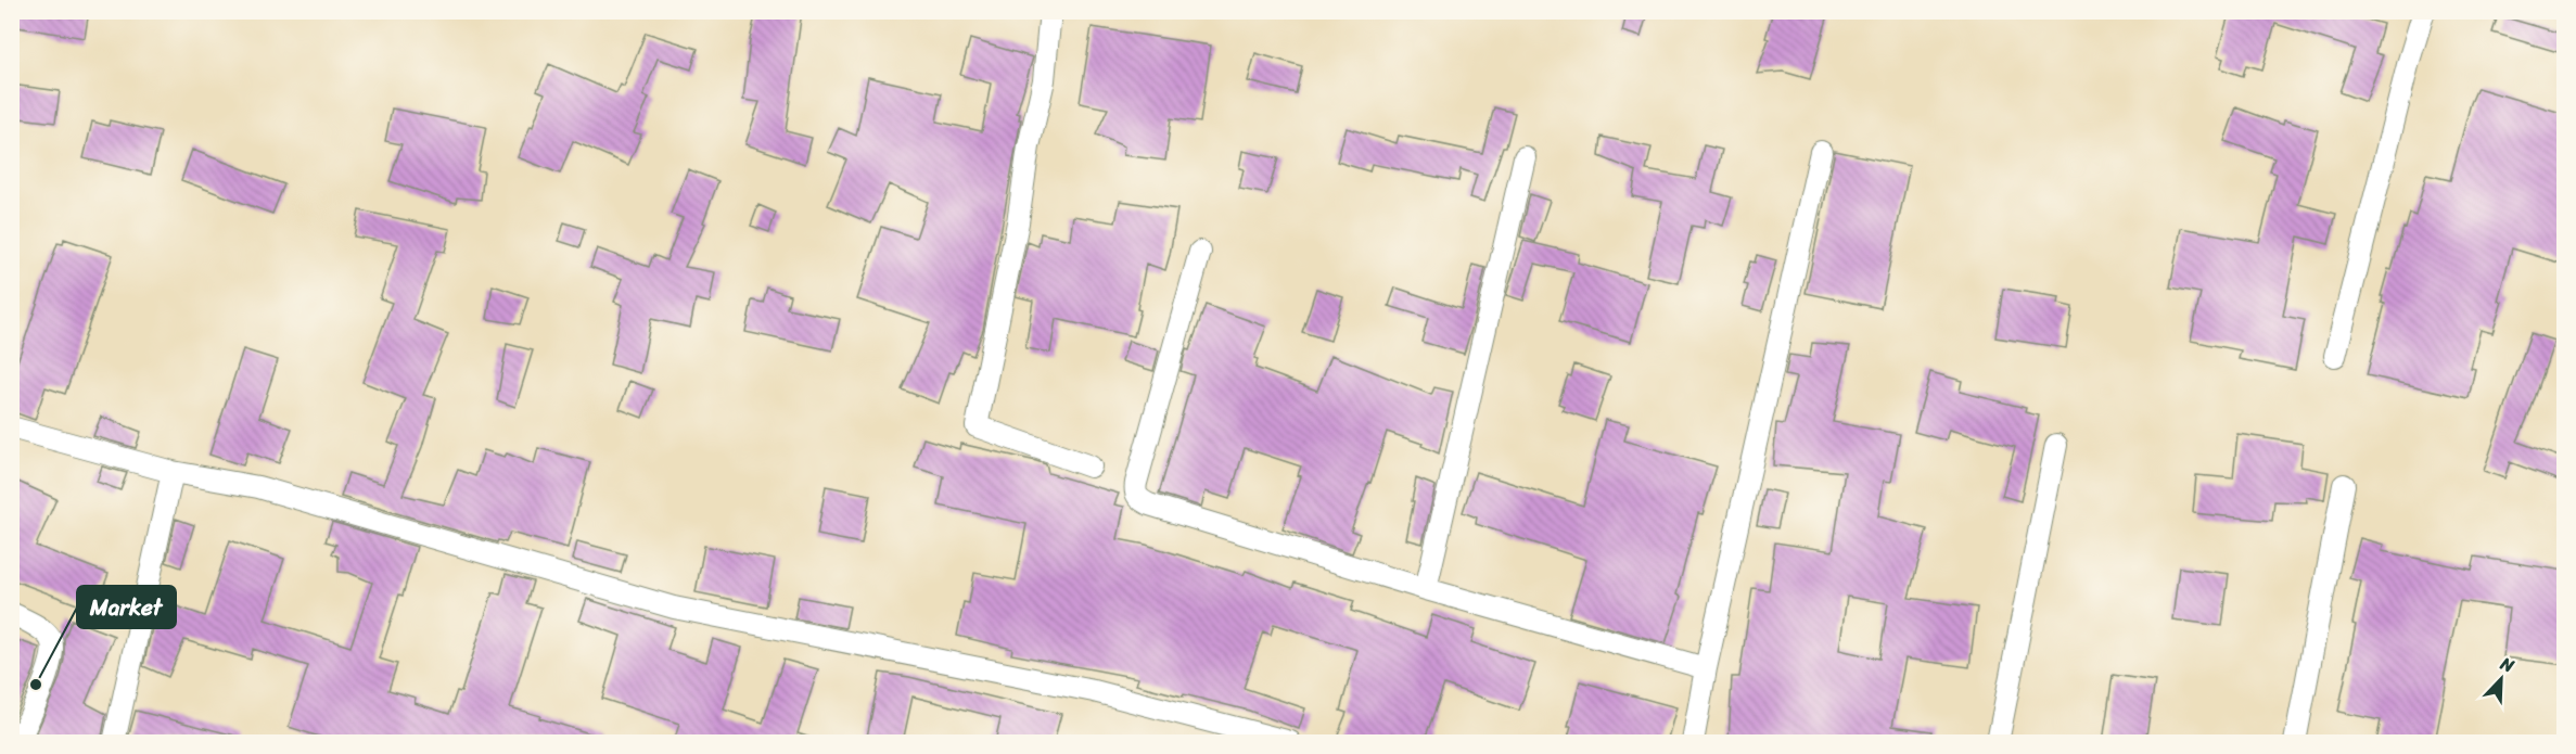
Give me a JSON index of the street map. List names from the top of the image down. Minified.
{"places":["Market"],"north":"top right"}
